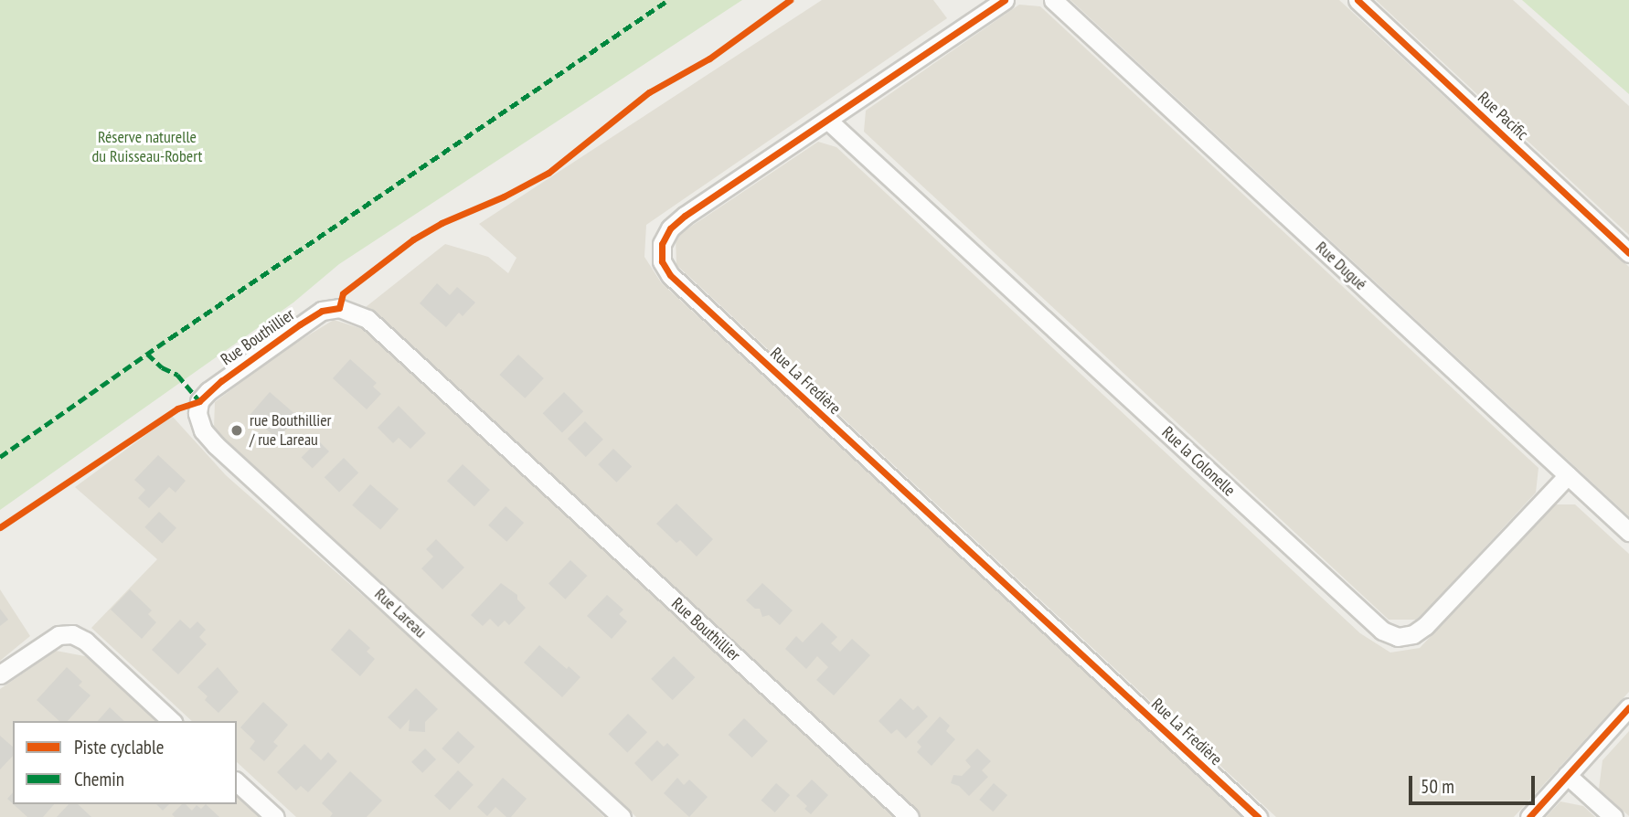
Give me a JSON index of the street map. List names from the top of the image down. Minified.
{"streets":{"street":["Rue Pacific","Rue Dugué","Rue Bouthillier","Rue La Fredière","Rue la Colonelle","Rue Lareau"]},"crossings":[["Rue Dugué","Rue la Colonelle"],["Rue Bouthillier","Rue Lareau"],["Rue La Fredière","Rue la Colonelle"]],"parks":["Réserve naturelle du Ruisseau-Robert"],"places":["rue Bouthillier / rue Lareau"],"legend":["Piste cyclable","Chemin"],"scale_bar":"50 m"}
